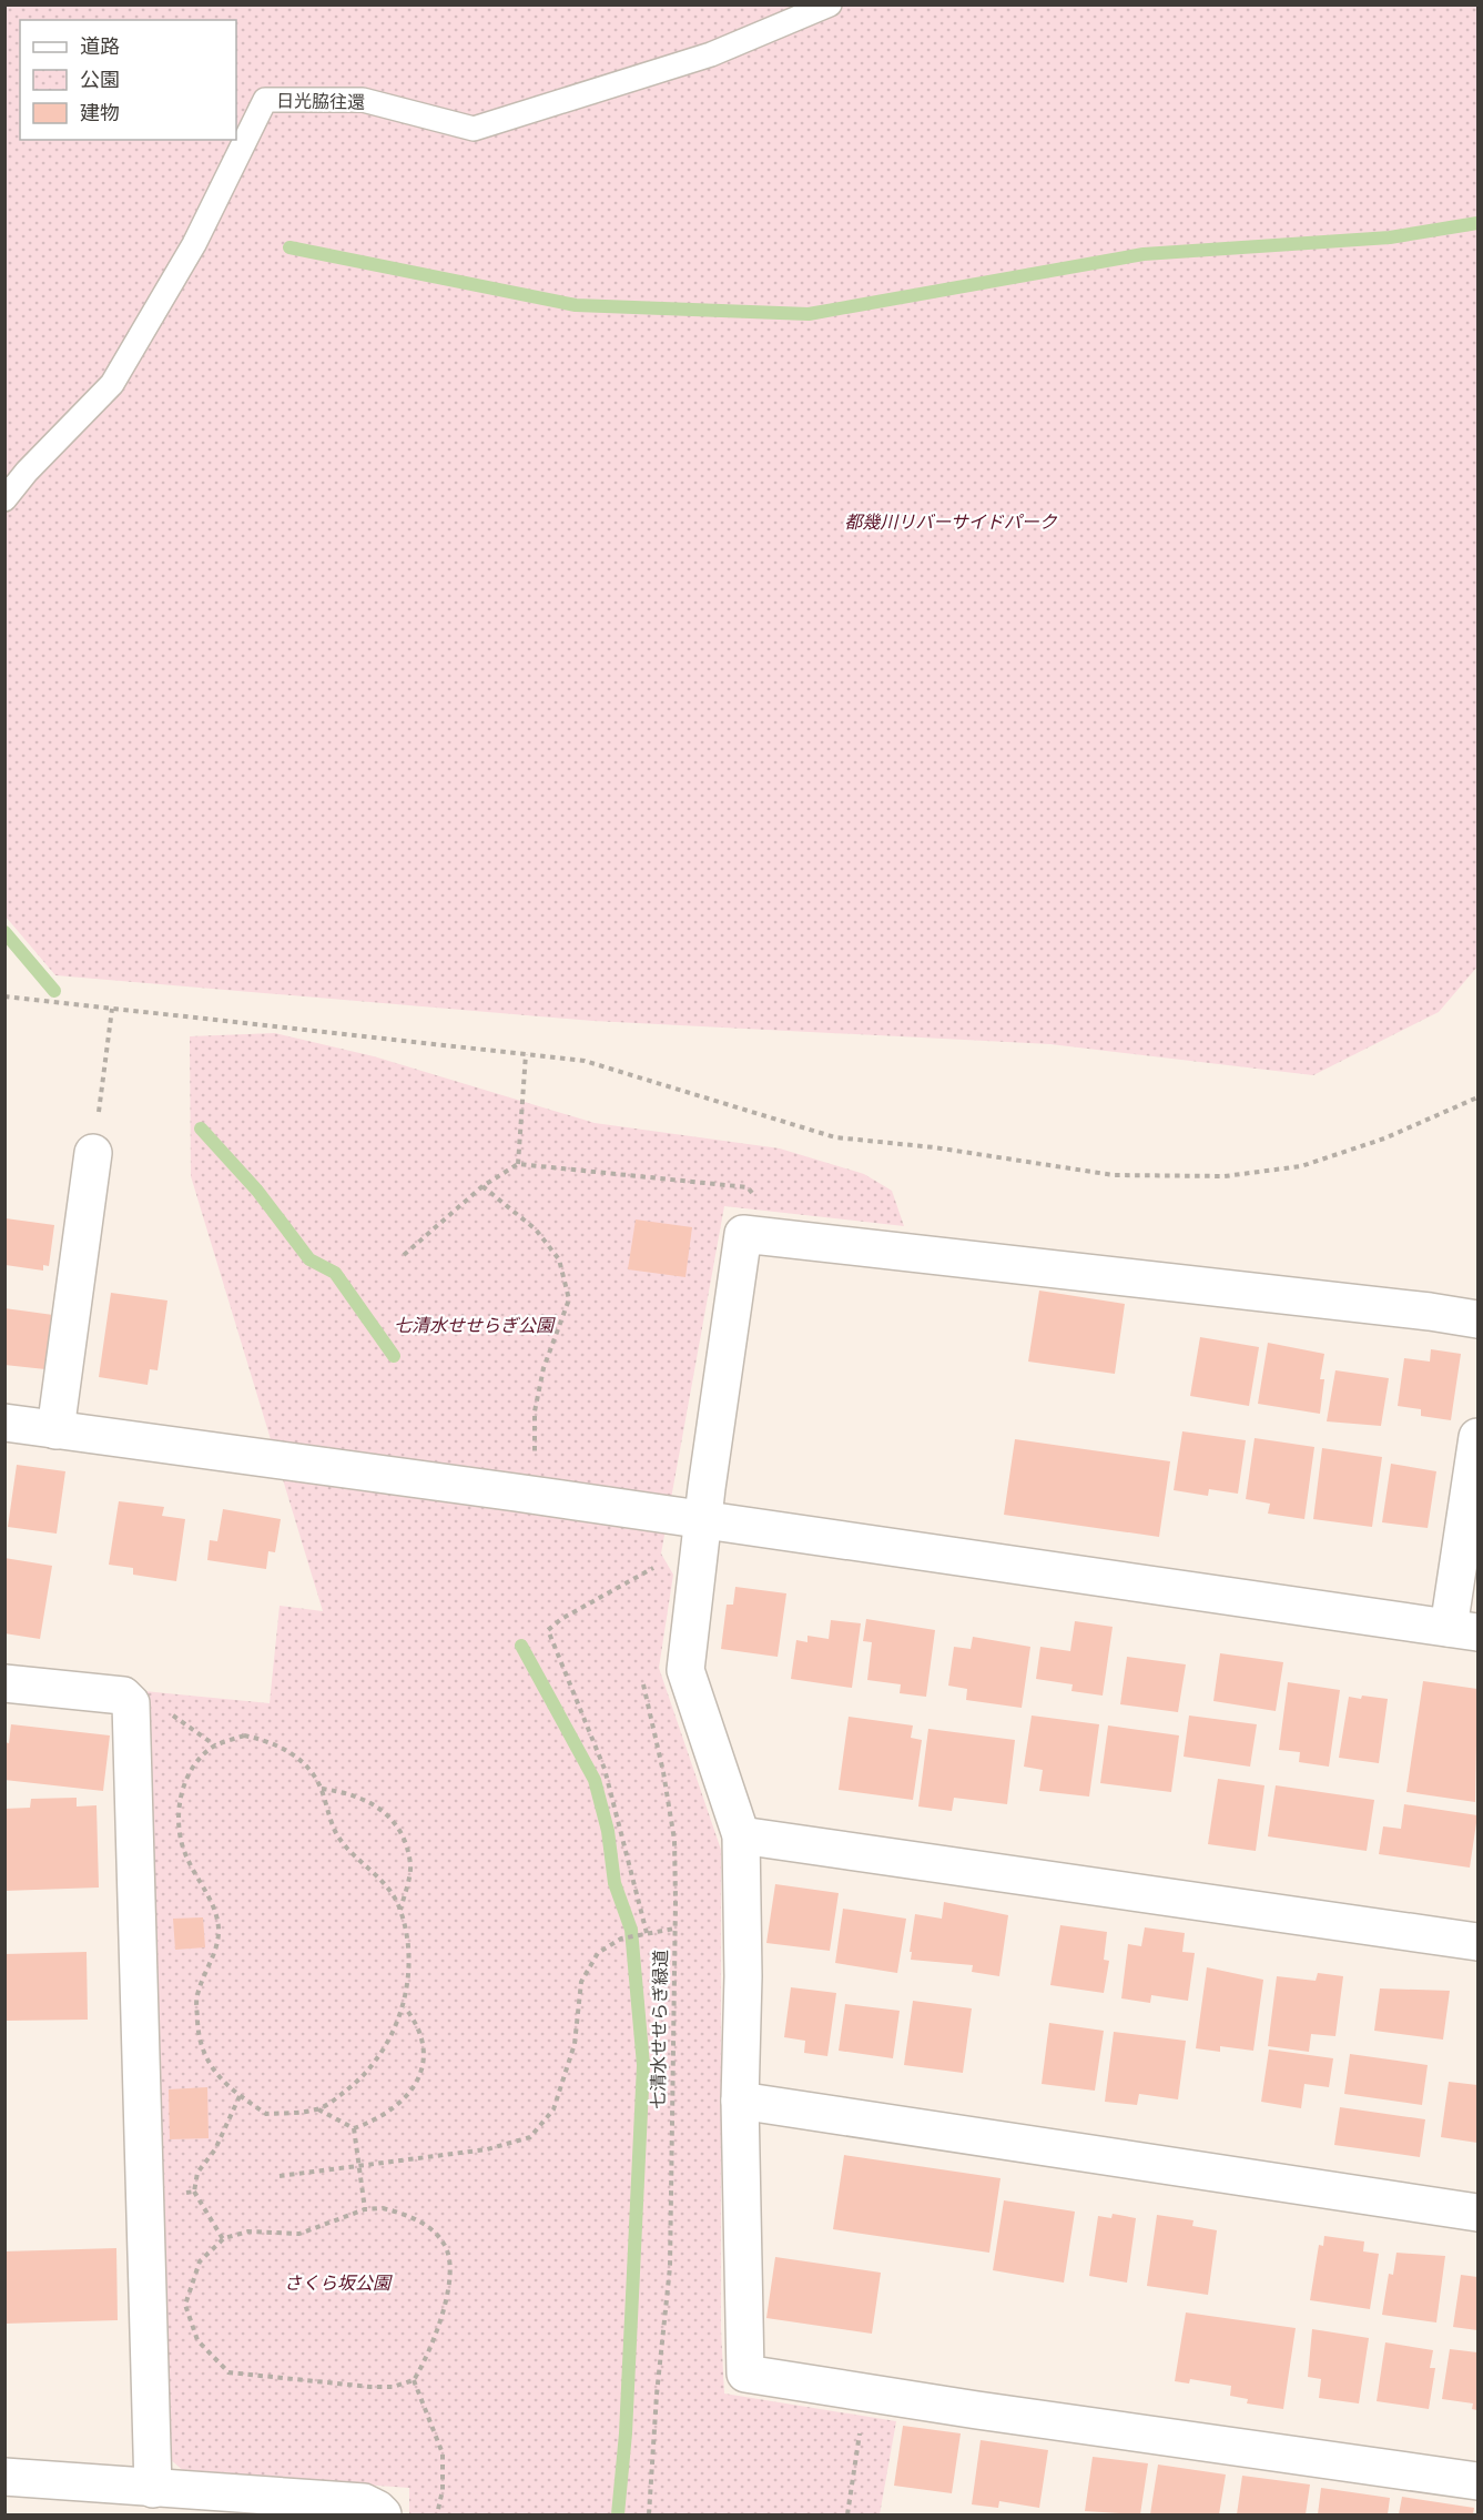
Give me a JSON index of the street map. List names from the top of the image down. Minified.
{"streets":{"lane":["日光脇往還"],"path":["七清水せせらぎ緑道"]},"parks":["都幾川リバーサイドパーク","七清水せせらぎ公園","さくら坂公園"],"legend":["道路","公園","建物"]}
